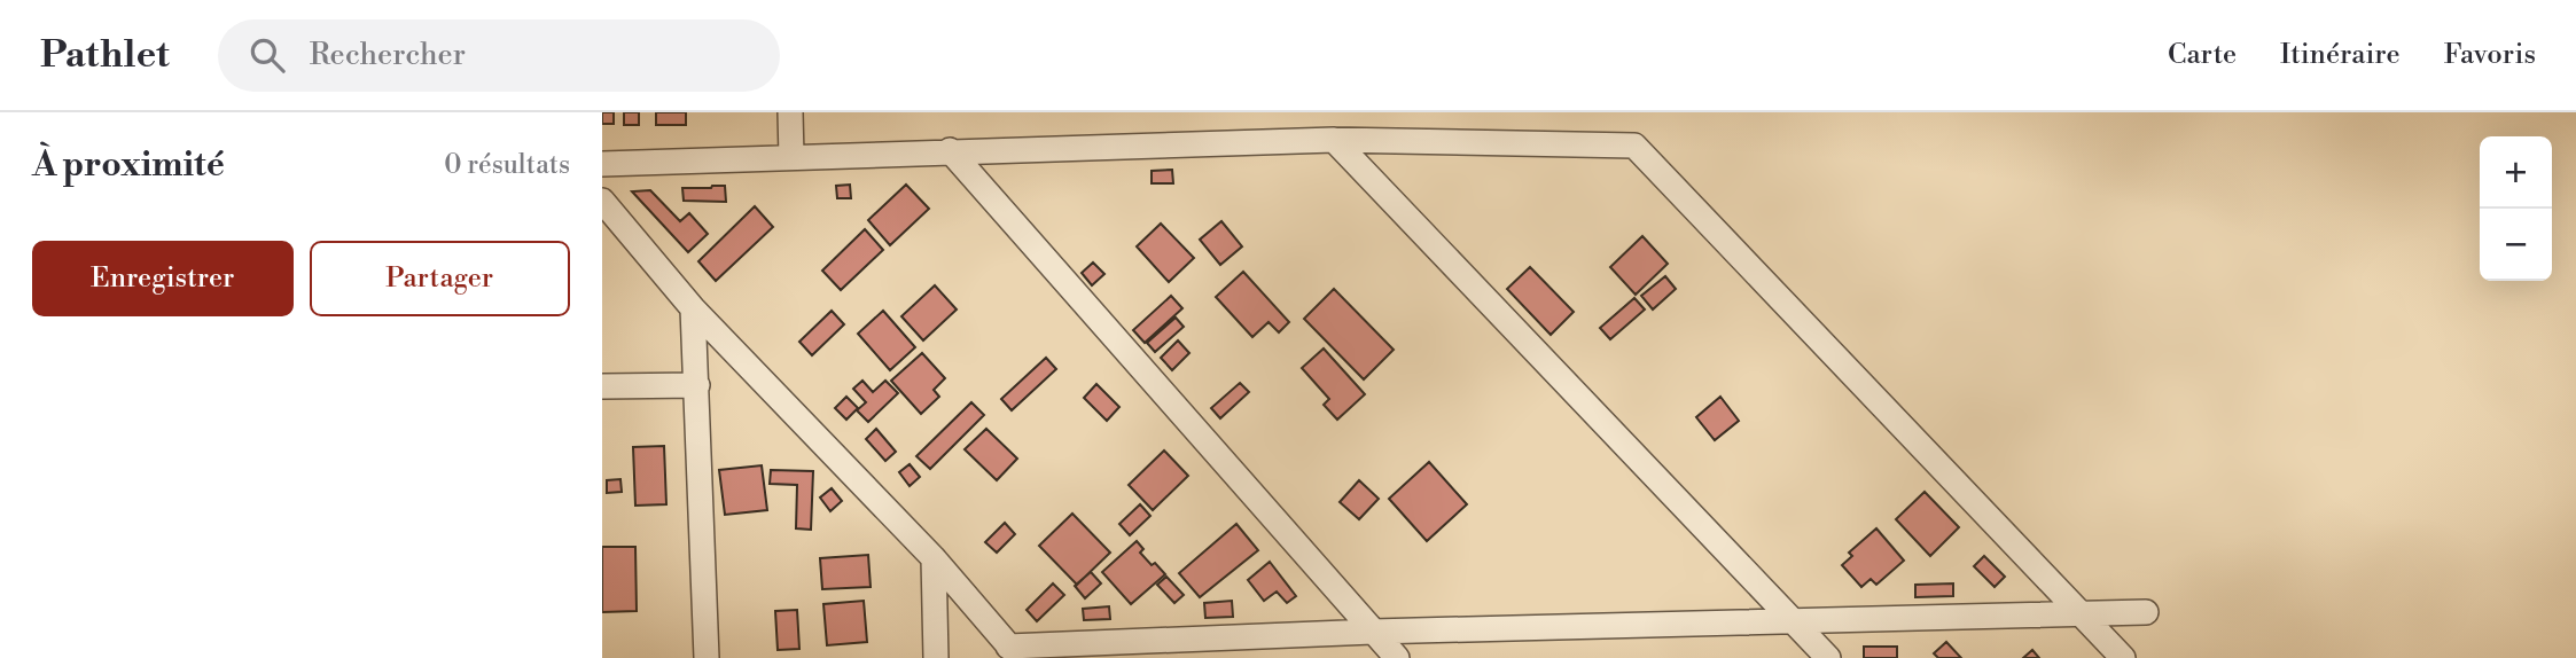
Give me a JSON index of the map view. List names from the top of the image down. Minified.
{"page":{"header":"Pathlet","search":"Rechercher","nav":["Carte","Itinéraire","Favoris"],"heading":["À proximité","0 résultats"],"map_buttons":["+","−"],"buttons":["Enregistrer","Partager"]}}
